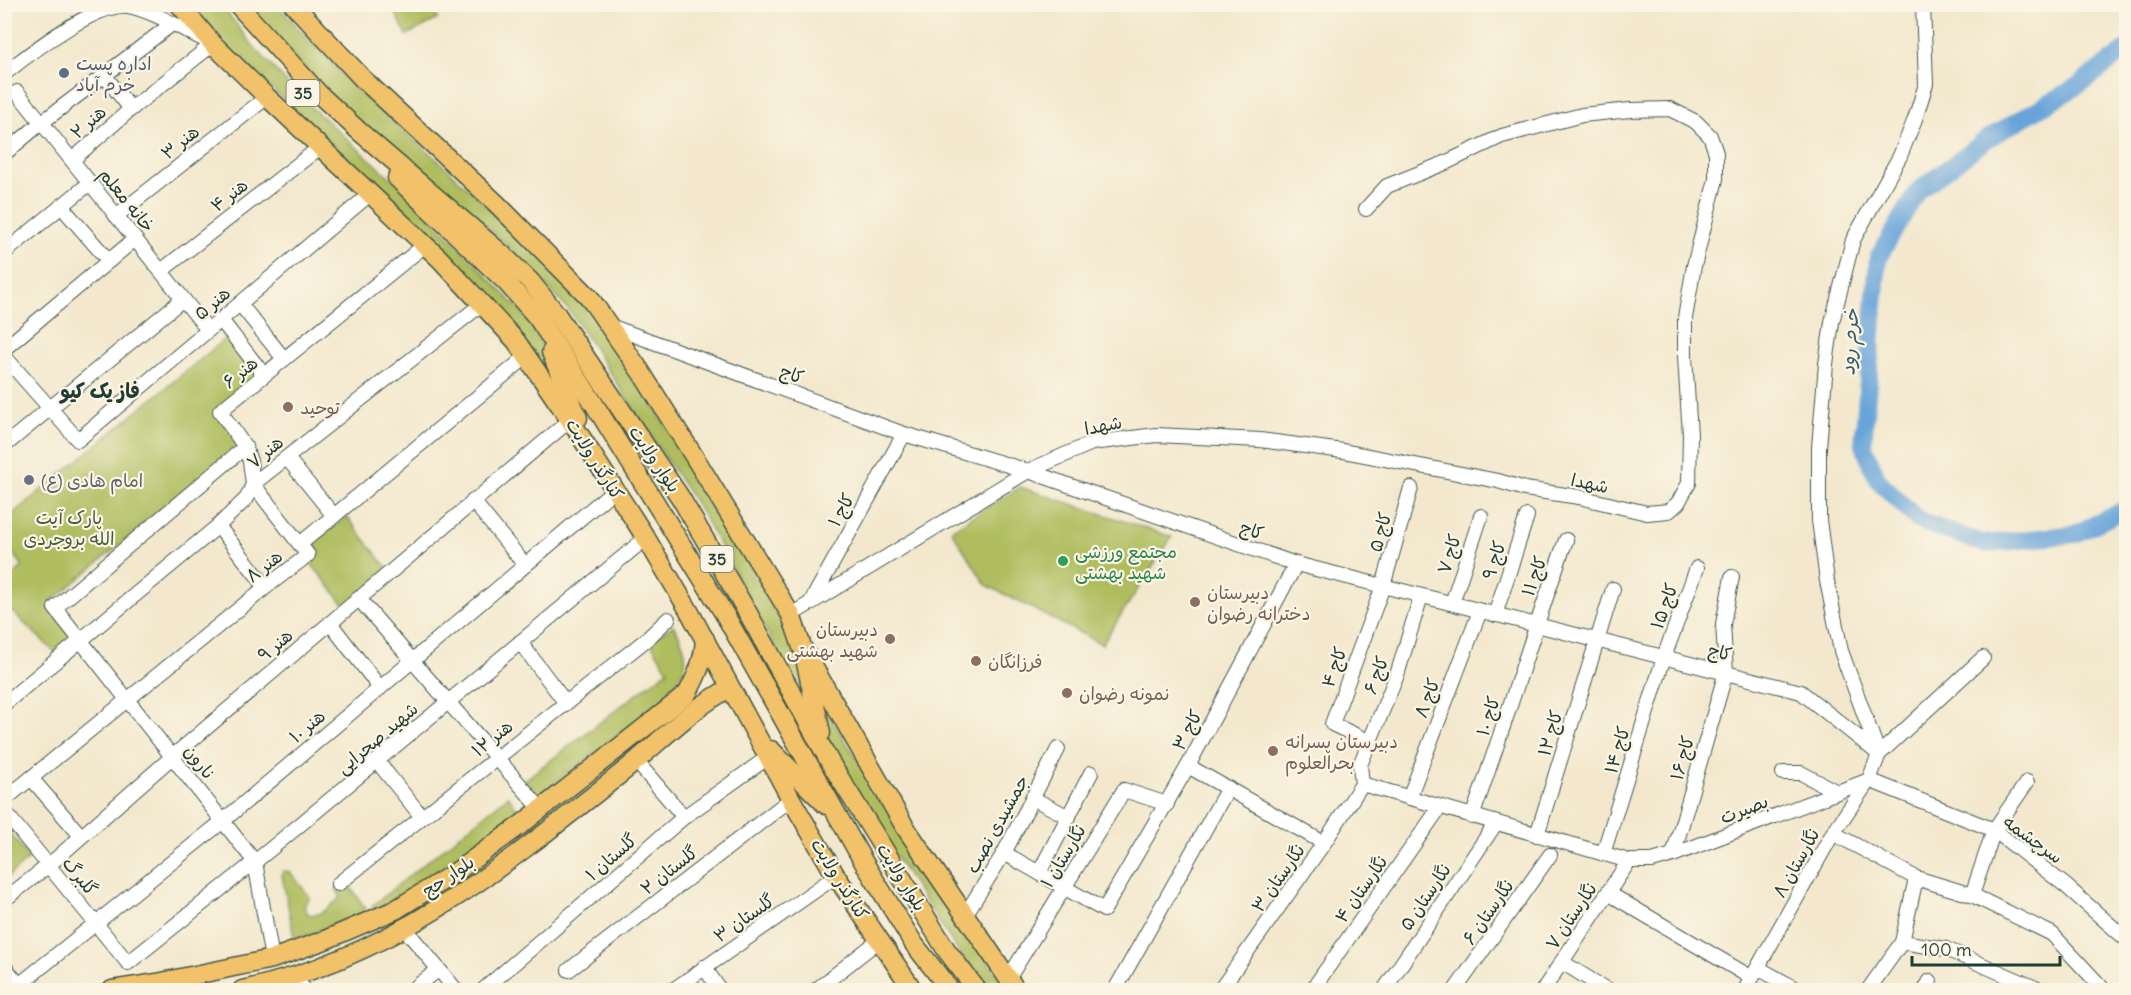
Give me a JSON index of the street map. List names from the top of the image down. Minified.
{"streets":{"main road":["35","کنارگذر ولایت","بلوار ولایت","بلوار حج"],"street":["هنر ۲","هنر ۳","هنر ۴","خانه معلم","هنر ۵","هنر ۶","کاج","شهدا","هنر ۷","کاج ۱","کاج ۵","کاج ۷","کاج ۹","هنر ۸","کاج ۱۱","کاج ۱۵","هنر ۹","کاج ۴","کاج ۶","کاج ۸","کاج ۱۰","هنر ۱۰","کاج ۳","کاج ۱۲","شهید صحرایی","هنر ۱۲","کاج ۱۴","کاج ۱۶","نارون","بصیرت","جمشیدی نصب","سرچشمه","نگارستان ۱","گلستان ۱","نگارستان ۸","گلستان ۲","گلبرگ","نگارستان ۳","نگارستان ۴","نگارستان ۵","نگارستان ۶","نگارستان ۷","گلستان ۳"]},"crossings":[["هنر ۲","خانه معلم"],["هنر ۲","کنارگذر ولایت"],["هنر ۳","خانه معلم"],["هنر ۳","کنارگذر ولایت"],["هنر ۴","خانه معلم"],["هنر ۴","کنارگذر ولایت"],["خانه معلم","هنر ۵"],["هنر ۵","کنارگذر ولایت"],["هنر ۶","کنارگذر ولایت"],["هنر ۶","نارون"],["کاج","شهدا"],["کاج","کاج ۱"],["کاج","کاج ۵"],["کاج","کاج ۷"],["کاج","کاج ۹"],["کاج","کاج ۱۱"],["کاج","کاج ۱۵"],["کاج","کاج ۴"],["کاج","کاج ۶"],["کاج","کاج ۸"],["کاج","کاج ۱۰"],["کاج","کاج ۳"],["کاج","کاج ۱۲"],["کاج","کاج ۱۴"],["کاج","کاج ۱۶"],["کاج","نگارستان ۸"],["شهدا","کاج ۱"],["هنر ۷","کنارگذر ولایت"],["هنر ۷","نارون"],["کنارگذر ولایت","هنر ۸"],["کنارگذر ولایت","هنر ۹"],["کنارگذر ولایت","هنر ۱۰"],["کنارگذر ولایت","شهید صحرایی"],["کنارگذر ولایت","گلستان ۱"],["کنارگذر ولایت","گلستان ۲"],["کنارگذر ولایت","بلوار حج"],["کنارگذر ولایت","گلستان ۳"],["کاج ۵","کاج ۴"],["هنر ۸","نارون"],["کاج ۱۱","کاج ۱۰"],["کاج ۱۵","کاج ۱۴"],["هنر ۹","نارون"],["هنر ۹","گلبرگ"],["کاج ۴","کاج ۶"],["کاج ۶","بصیرت"],["کاج ۶","نگارستان ۳"],["کاج ۸","بصیرت"],["کاج ۱۰","بصیرت"],["هنر ۱۰","نارون"],["هنر ۱۰","گلبرگ"],["کاج ۳","نگارستان ۱"],["کاج ۱۲","بصیرت"],["شهید صحرایی","نارون"],["شهید صحرایی","گلبرگ"],["کاج ۱۴","بصیرت"],["کاج ۱۶","بصیرت"],["نارون","بلوار حج"],["بصیرت","سرچشمه"],["بصیرت","نگارستان ۸"],["بصیرت","نگارستان ۳"],["بصیرت","نگارستان ۴"],["بصیرت","نگارستان ۵"],["بصیرت","نگارستان ۷"],["سرچشمه","نگارستان ۸"]],"districts":["فاز یک کیو"],"water":["خرم رود"],"parks":["پارک آیت الله بروجردی"],"places":["اداره پست خرم آباد","توحید","امام هادی (ع)","مجتمع ورزشی شهید بهشتی","دبیرستان دخترانه رضوان","دبیرستان شهید بهشتی","فرزانگان","نمونه رضوان","دبیرستان پسرانه بحرالعلوم"],"scale_bar":"100 m"}
